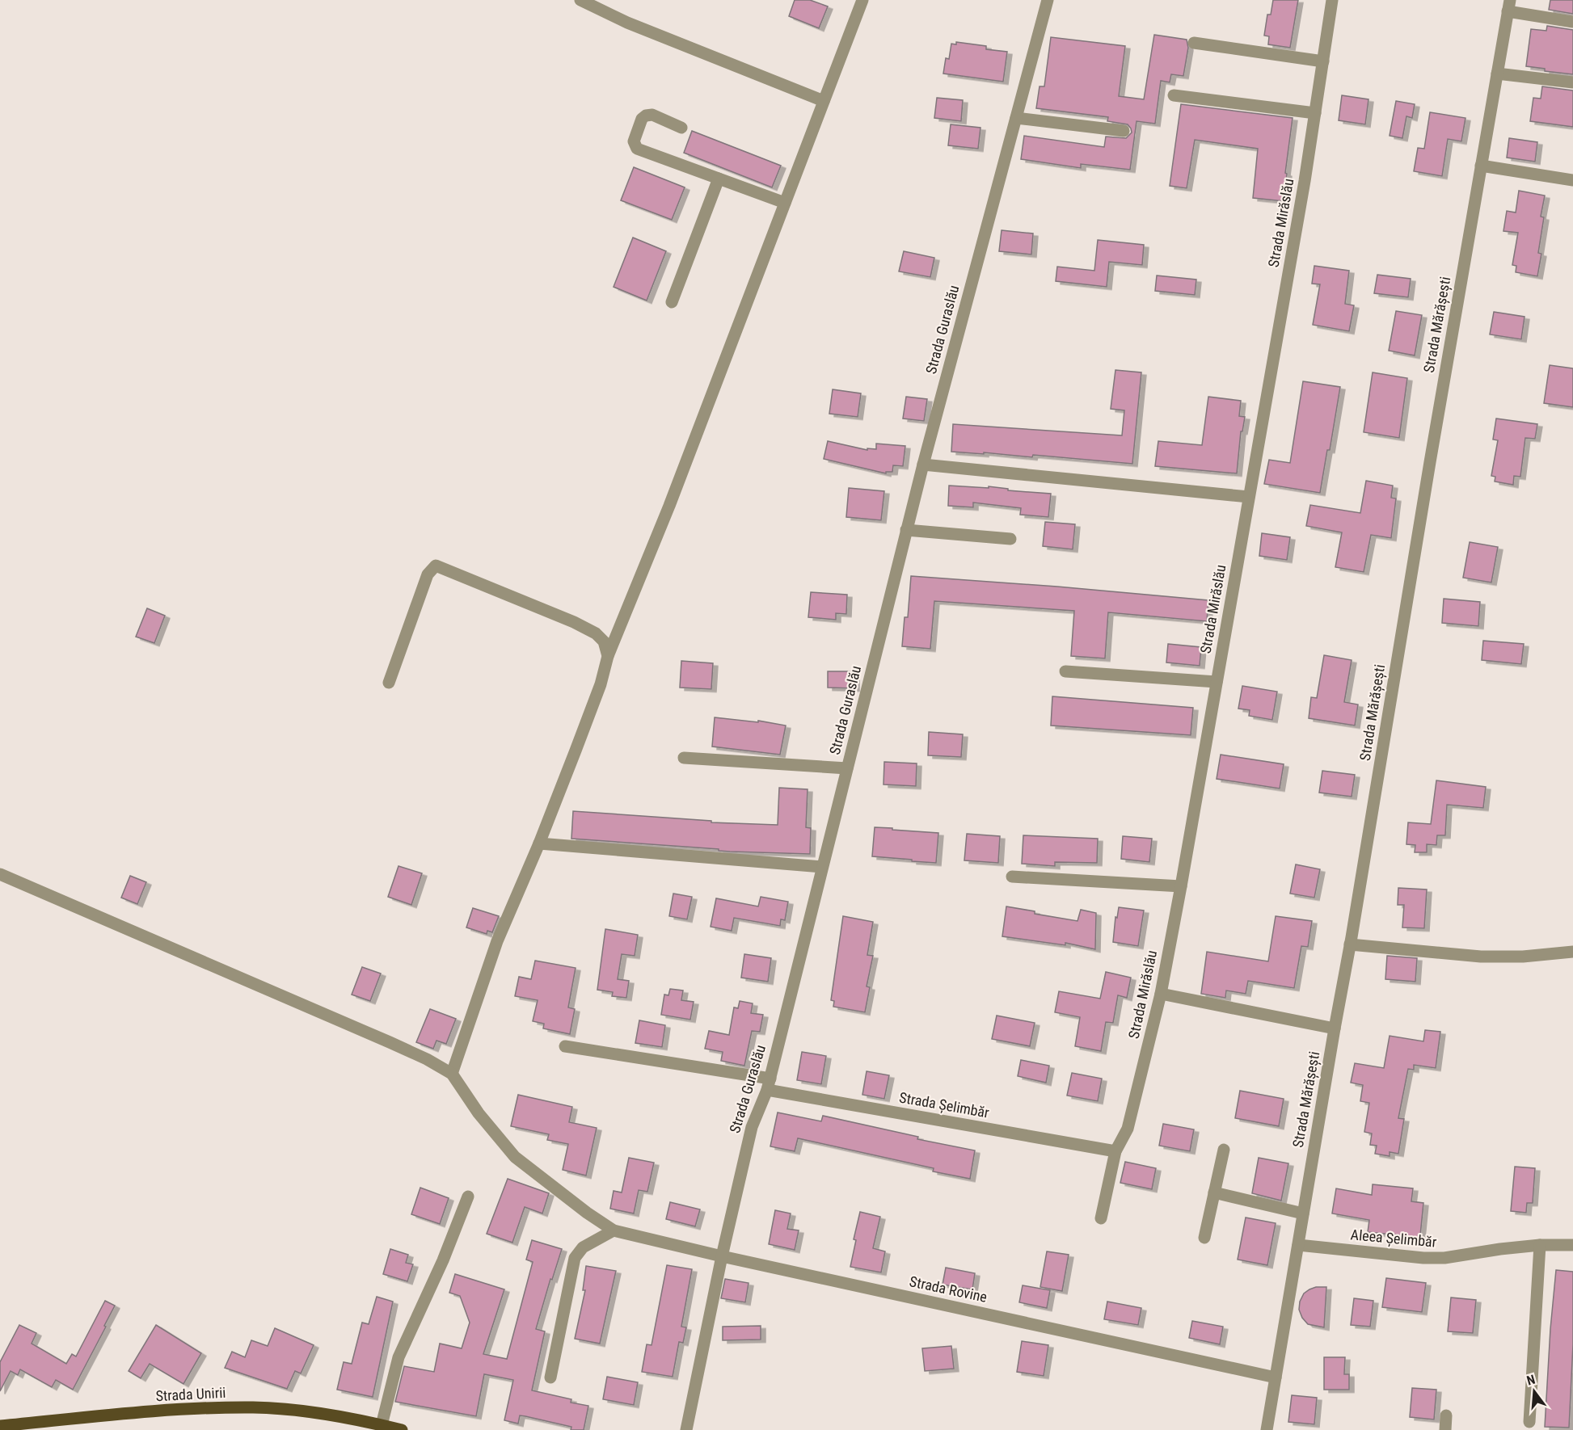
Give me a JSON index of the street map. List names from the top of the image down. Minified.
{"streets":{"main road":["Strada Unirii"],"street":["Strada Mirăslău","Strada Mărășești","Strada Guraslău","Strada Șelimbăr","Aleea Șelimbăr","Strada Rovine"]},"crossings":[["Strada Mirăslău","Strada Șelimbăr"],["Strada Mărășești","Aleea Șelimbăr"],["Strada Mărășești","Strada Rovine"],["Strada Guraslău","Strada Șelimbăr"],["Strada Guraslău","Strada Rovine"]],"north":"top"}
